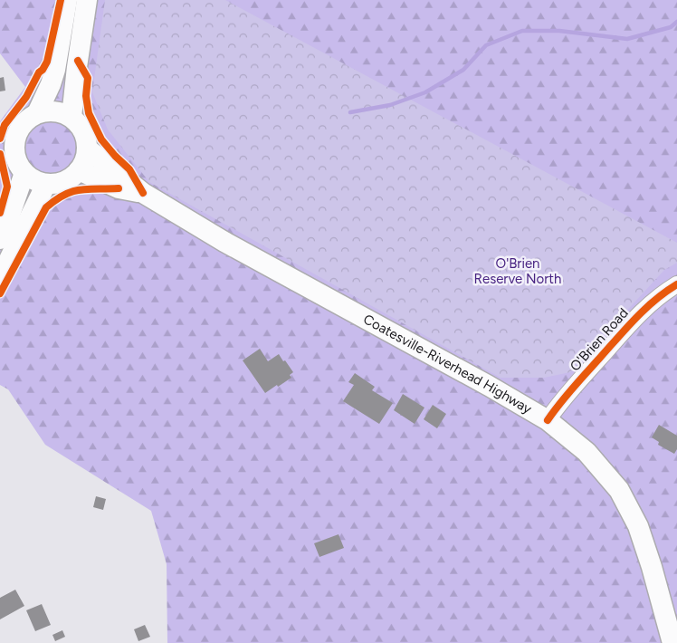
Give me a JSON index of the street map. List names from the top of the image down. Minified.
{"streets":{"main road":["Coatesville-Riverhead Highway"],"street":["O'Brien Road"]},"crossings":[["O'Brien Road","Coatesville-Riverhead Highway"]],"parks":["O'Brien Reserve North"]}
